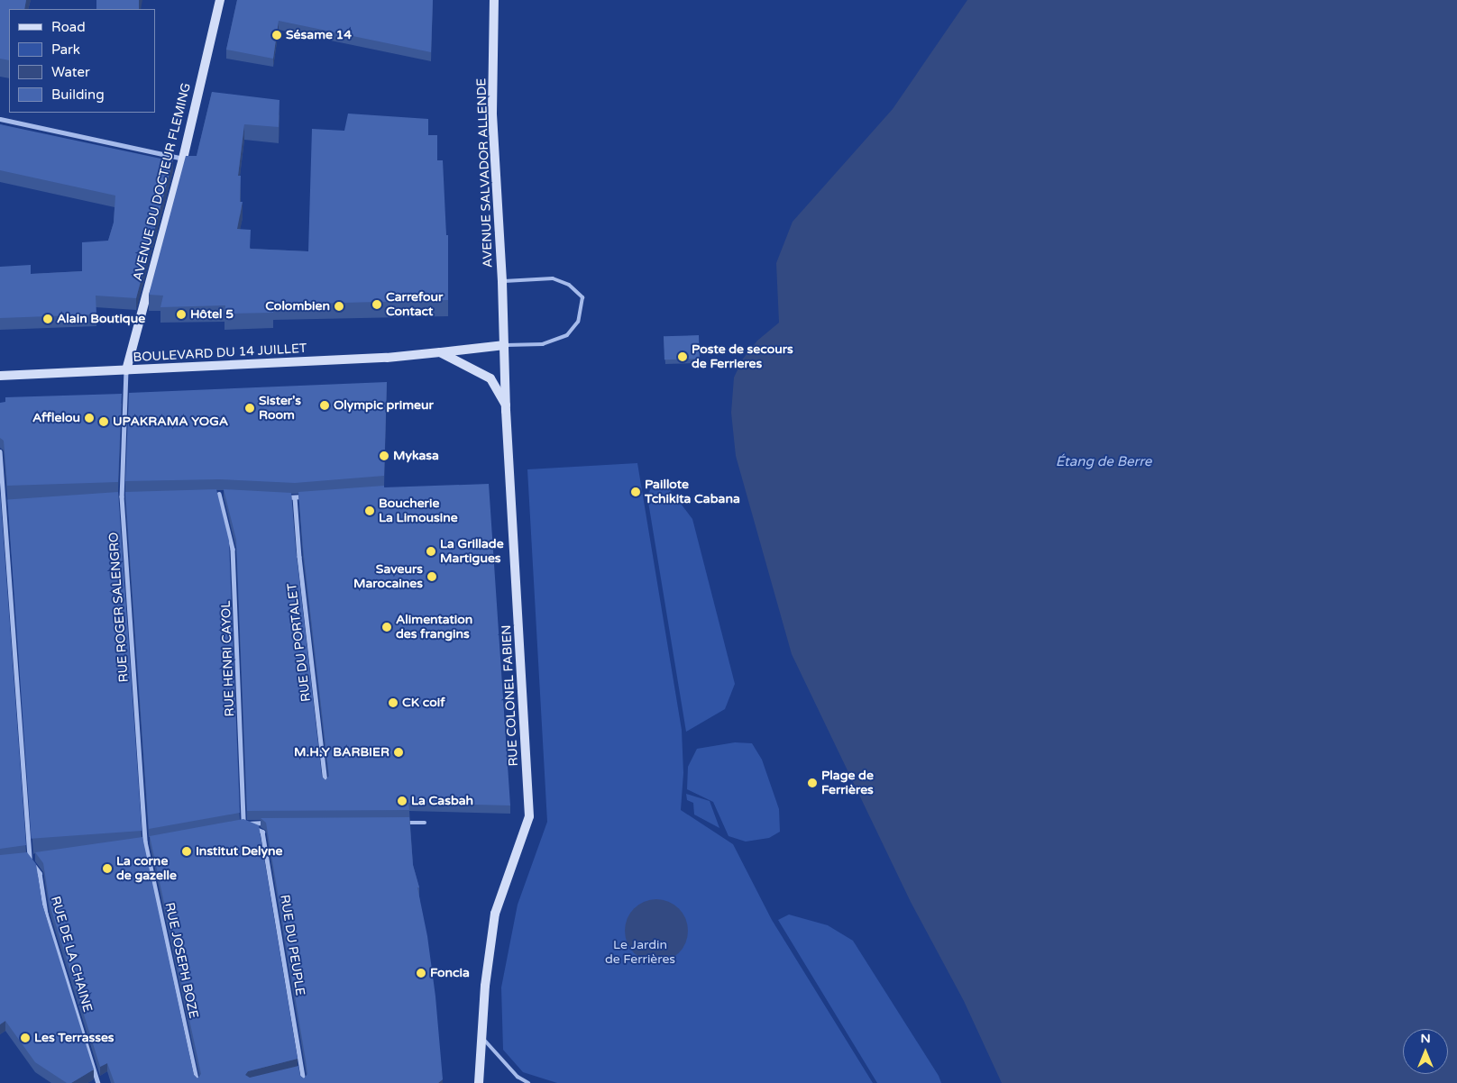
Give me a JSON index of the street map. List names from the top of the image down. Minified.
{"streets":{"main road":["AVENUE SALVADOR ALLENDE","AVENUE DU DOCTEUR FLEMING","BOULEVARD DU 14 JUILLET","RUE COLONEL FABIEN"],"street":["RUE ROGER SALENGRO","RUE DU PORTALET","RUE HENRI CAYOL","RUE DU PEUPLE","RUE DE LA CHAINE","RUE JOSEPH BOZE"]},"crossings":[["AVENUE SALVADOR ALLENDE","BOULEVARD DU 14 JUILLET"],["AVENUE SALVADOR ALLENDE","RUE COLONEL FABIEN"],["AVENUE DU DOCTEUR FLEMING","BOULEVARD DU 14 JUILLET"],["AVENUE DU DOCTEUR FLEMING","RUE ROGER SALENGRO"],["BOULEVARD DU 14 JUILLET","RUE ROGER SALENGRO"],["BOULEVARD DU 14 JUILLET","RUE COLONEL FABIEN"],["RUE ROGER SALENGRO","RUE JOSEPH BOZE"],["RUE HENRI CAYOL","RUE DU PEUPLE"]],"water":["Étang de Berre"],"parks":["Le Jardin de Ferrières"],"places":["Sésame 14","Carrefour Contact","Colombien","Hôtel 5","Alain Boutique","Poste de secours de Ferrieres","Olympic primeur","Sister's Room","Afflelou","UPAKRAMA YOGA","Mykasa","Paillote Tchikita Cabana","Boucherie La Limousine","La Grillade Martigues","Saveurs Marocaines","Alimentation des frangins","CK coif","M.H.Y BARBIER","Plage de Ferrières","La Casbah","Institut Delyne","La corne de gazelle","Foncia","Les Terrasses"],"legend":["Road","Park","Water","Building"],"north":"top"}
